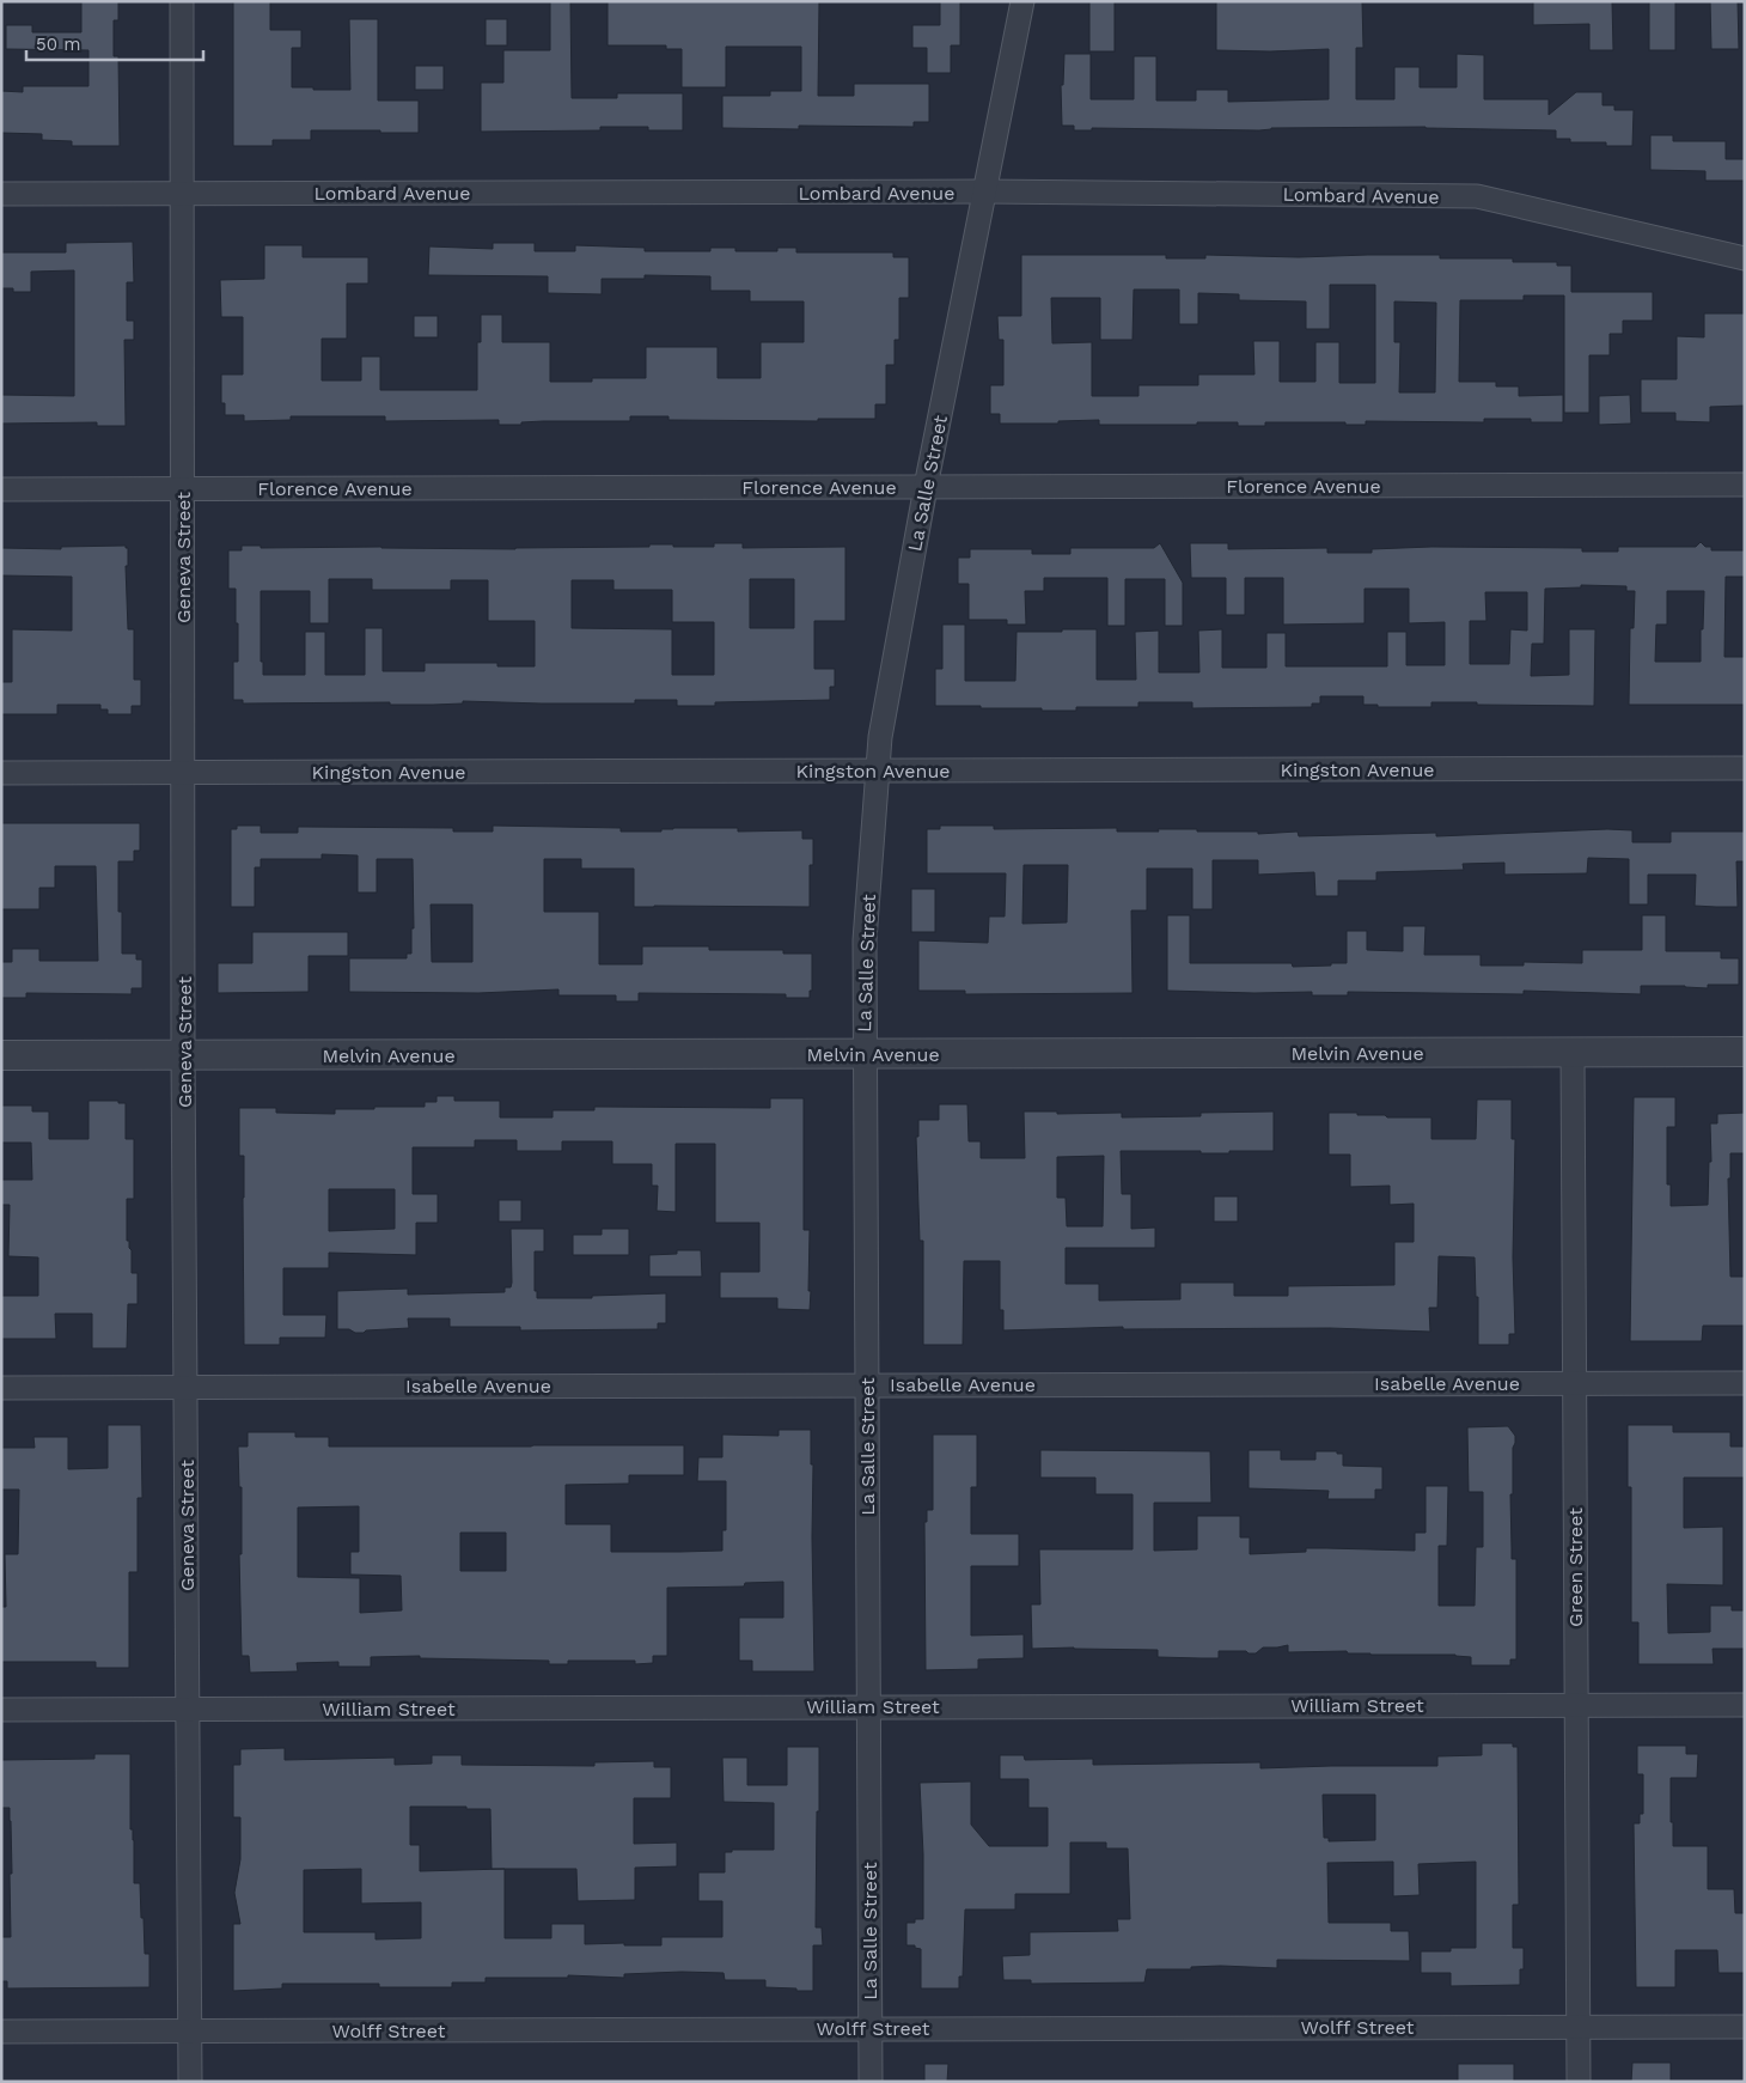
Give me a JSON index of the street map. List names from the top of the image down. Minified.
{"streets":{"street":["Lombard Avenue","La Salle Street","Florence Avenue","Geneva Street","Kingston Avenue","Melvin Avenue","Isabelle Avenue","Green Street","William Street","Wolff Street"]},"crossings":[["Lombard Avenue","La Salle Street"],["Lombard Avenue","Geneva Street"],["La Salle Street","Florence Avenue"],["La Salle Street","Kingston Avenue"],["La Salle Street","Melvin Avenue"],["La Salle Street","Isabelle Avenue"],["La Salle Street","William Street"],["La Salle Street","Wolff Street"],["Florence Avenue","Geneva Street"],["Geneva Street","Kingston Avenue"],["Geneva Street","Melvin Avenue"],["Geneva Street","Isabelle Avenue"],["Geneva Street","William Street"],["Geneva Street","Wolff Street"],["Melvin Avenue","Green Street"],["Isabelle Avenue","Green Street"],["Green Street","William Street"],["Green Street","Wolff Street"]],"scale_bar":"50 m"}
